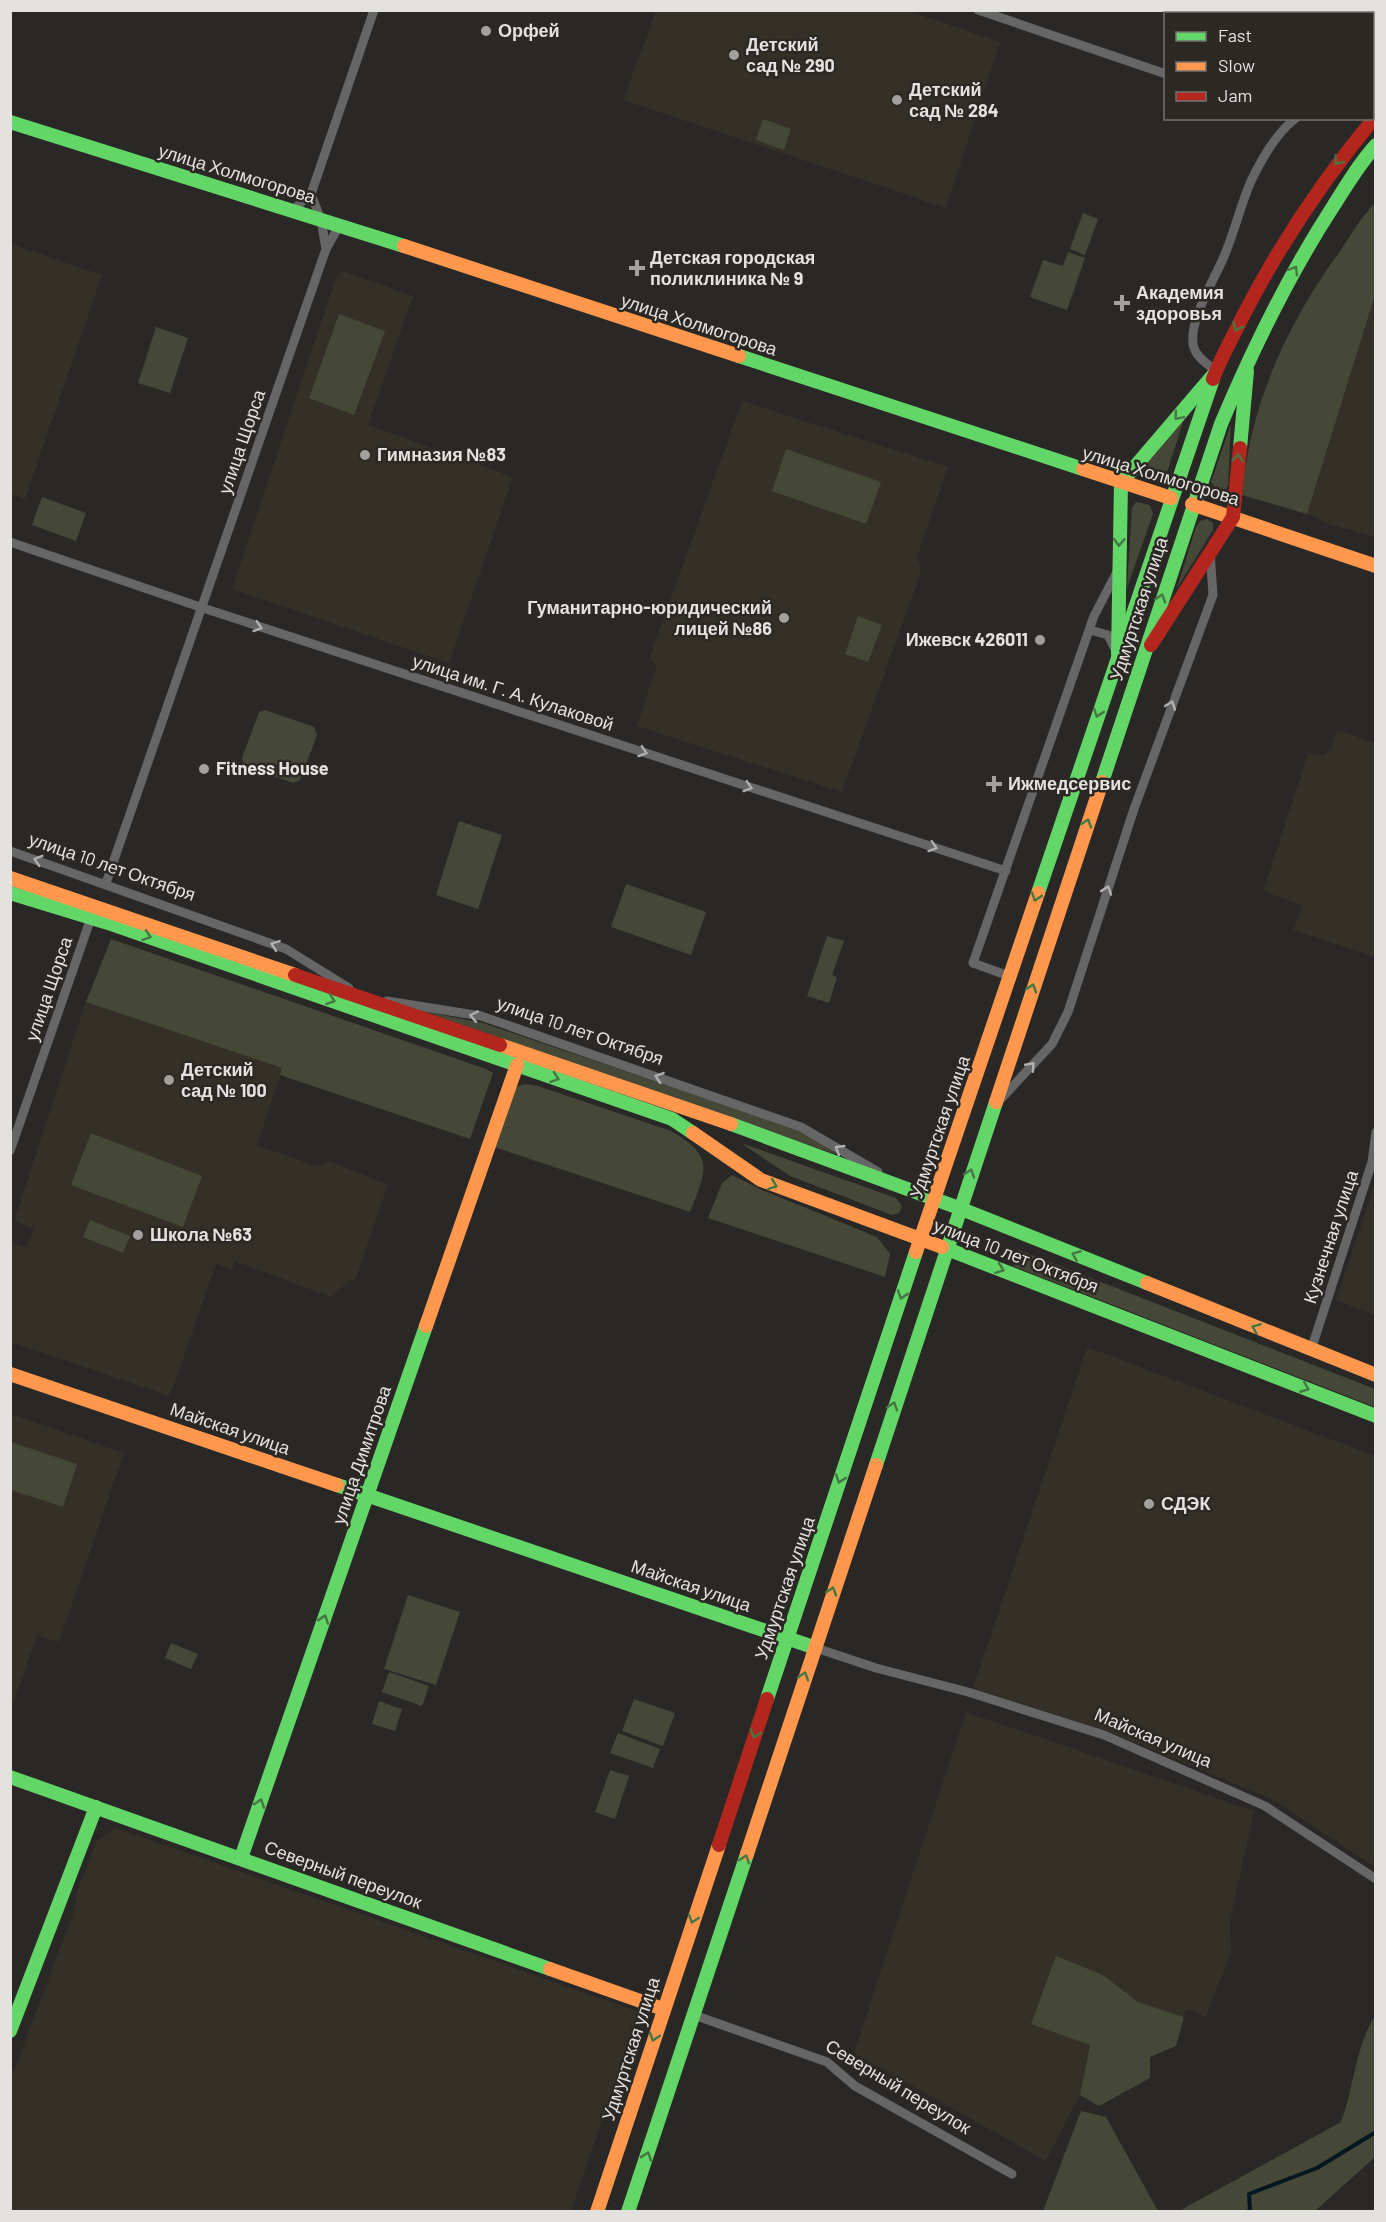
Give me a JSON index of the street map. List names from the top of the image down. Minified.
{"streets":{"main road":["улица Холмогорова","Удмуртская улица","улица 10 лет Октября","Майская улица","улица Димитрова","Северный переулок"],"street":["улица Щорса","улица им. Г. А. Кулаковой","Кузнечная улица"]},"crossings":[["улица Холмогорова","улица Щорса"],["улица Холмогорова","Удмуртская улица"],["улица Щорса","улица им. Г. А. Кулаковой"],["улица Щорса","улица 10 лет Октября"],["Удмуртская улица","улица им. Г. А. Кулаковой"],["Удмуртская улица","улица 10 лет Октября"],["Удмуртская улица","Майская улица"],["Удмуртская улица","Северный переулок"],["улица 10 лет Октября","Кузнечная улица"],["улица 10 лет Октября","улица Димитрова"],["Майская улица","улица Димитрова"],["улица Димитрова","Северный переулок"]],"one_way":["улица им. Г. А. Кулаковой","улица Димитрова"],"places":{"other":["Орфей","Детский сад № 290","Детский сад № 284","Гимназия №83","Гуманитарно-юридический лицей №86","Ижевск 426011","Fitness House","Детский сад № 100","Школа №63","СДЭК"],"health":["Детская городская поликлиника № 9","Академия здоровья","Ижмедсервис"]},"legend":["Fast","Slow","Jam"]}
